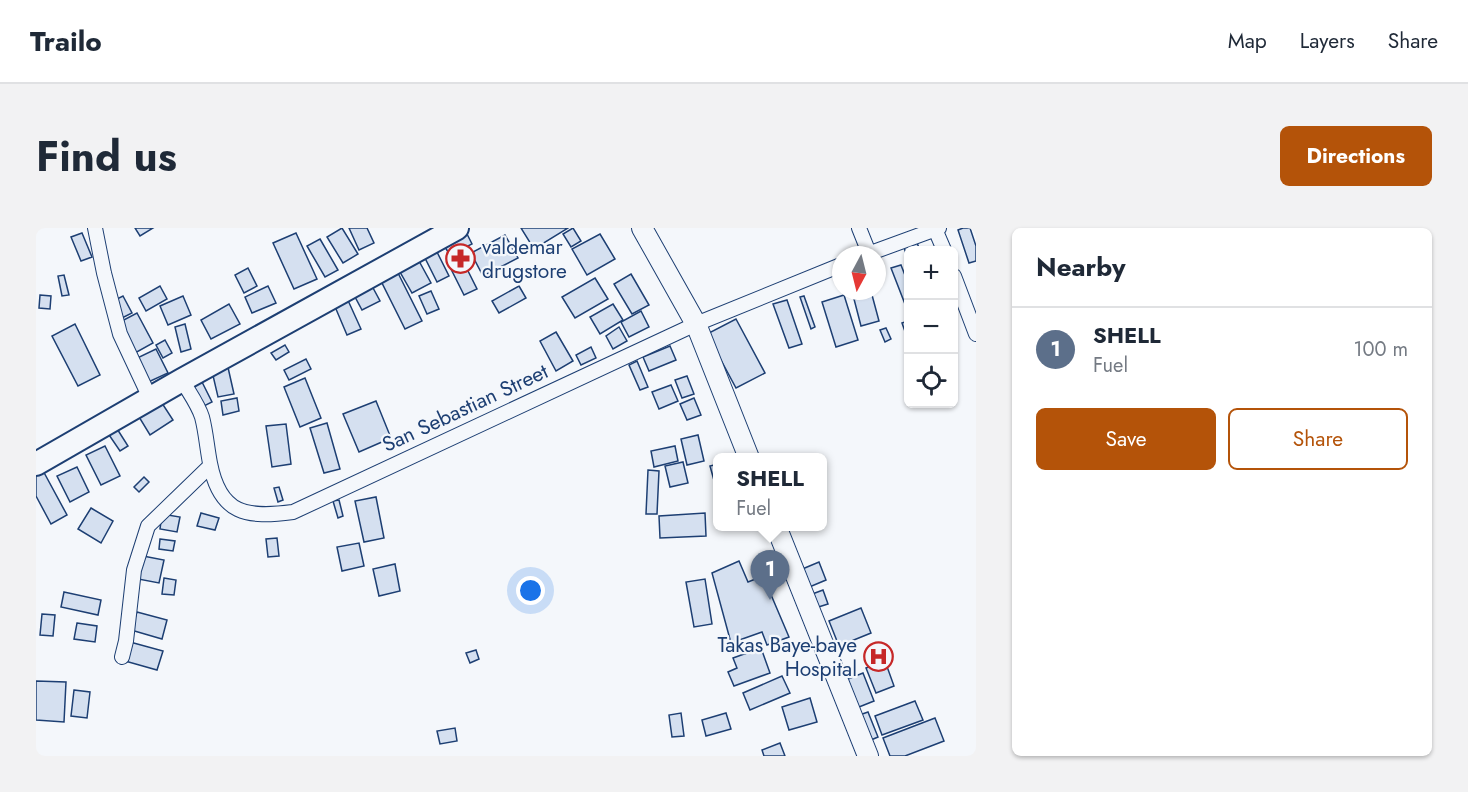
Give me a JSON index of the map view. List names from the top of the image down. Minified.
{"streets":{"street":["San Sebastian Street"]},"places":{"pharmacy":["valdemar drugstore"],"hospital":["Takas Baye-baye Hospital"]},"north":"bottom","page":{"header":"Trailo","nav":["Map","Layers","Share"],"title":"Find us","buttons":["Directions",["Save","Share"]],"heading":"Nearby","map_buttons":["+","−"],"list":[{"mark":"1","name":"SHELL","note":"Fuel","value":"100 m"}],"popup":["SHELL","Fuel"],"pins":"1"}}
